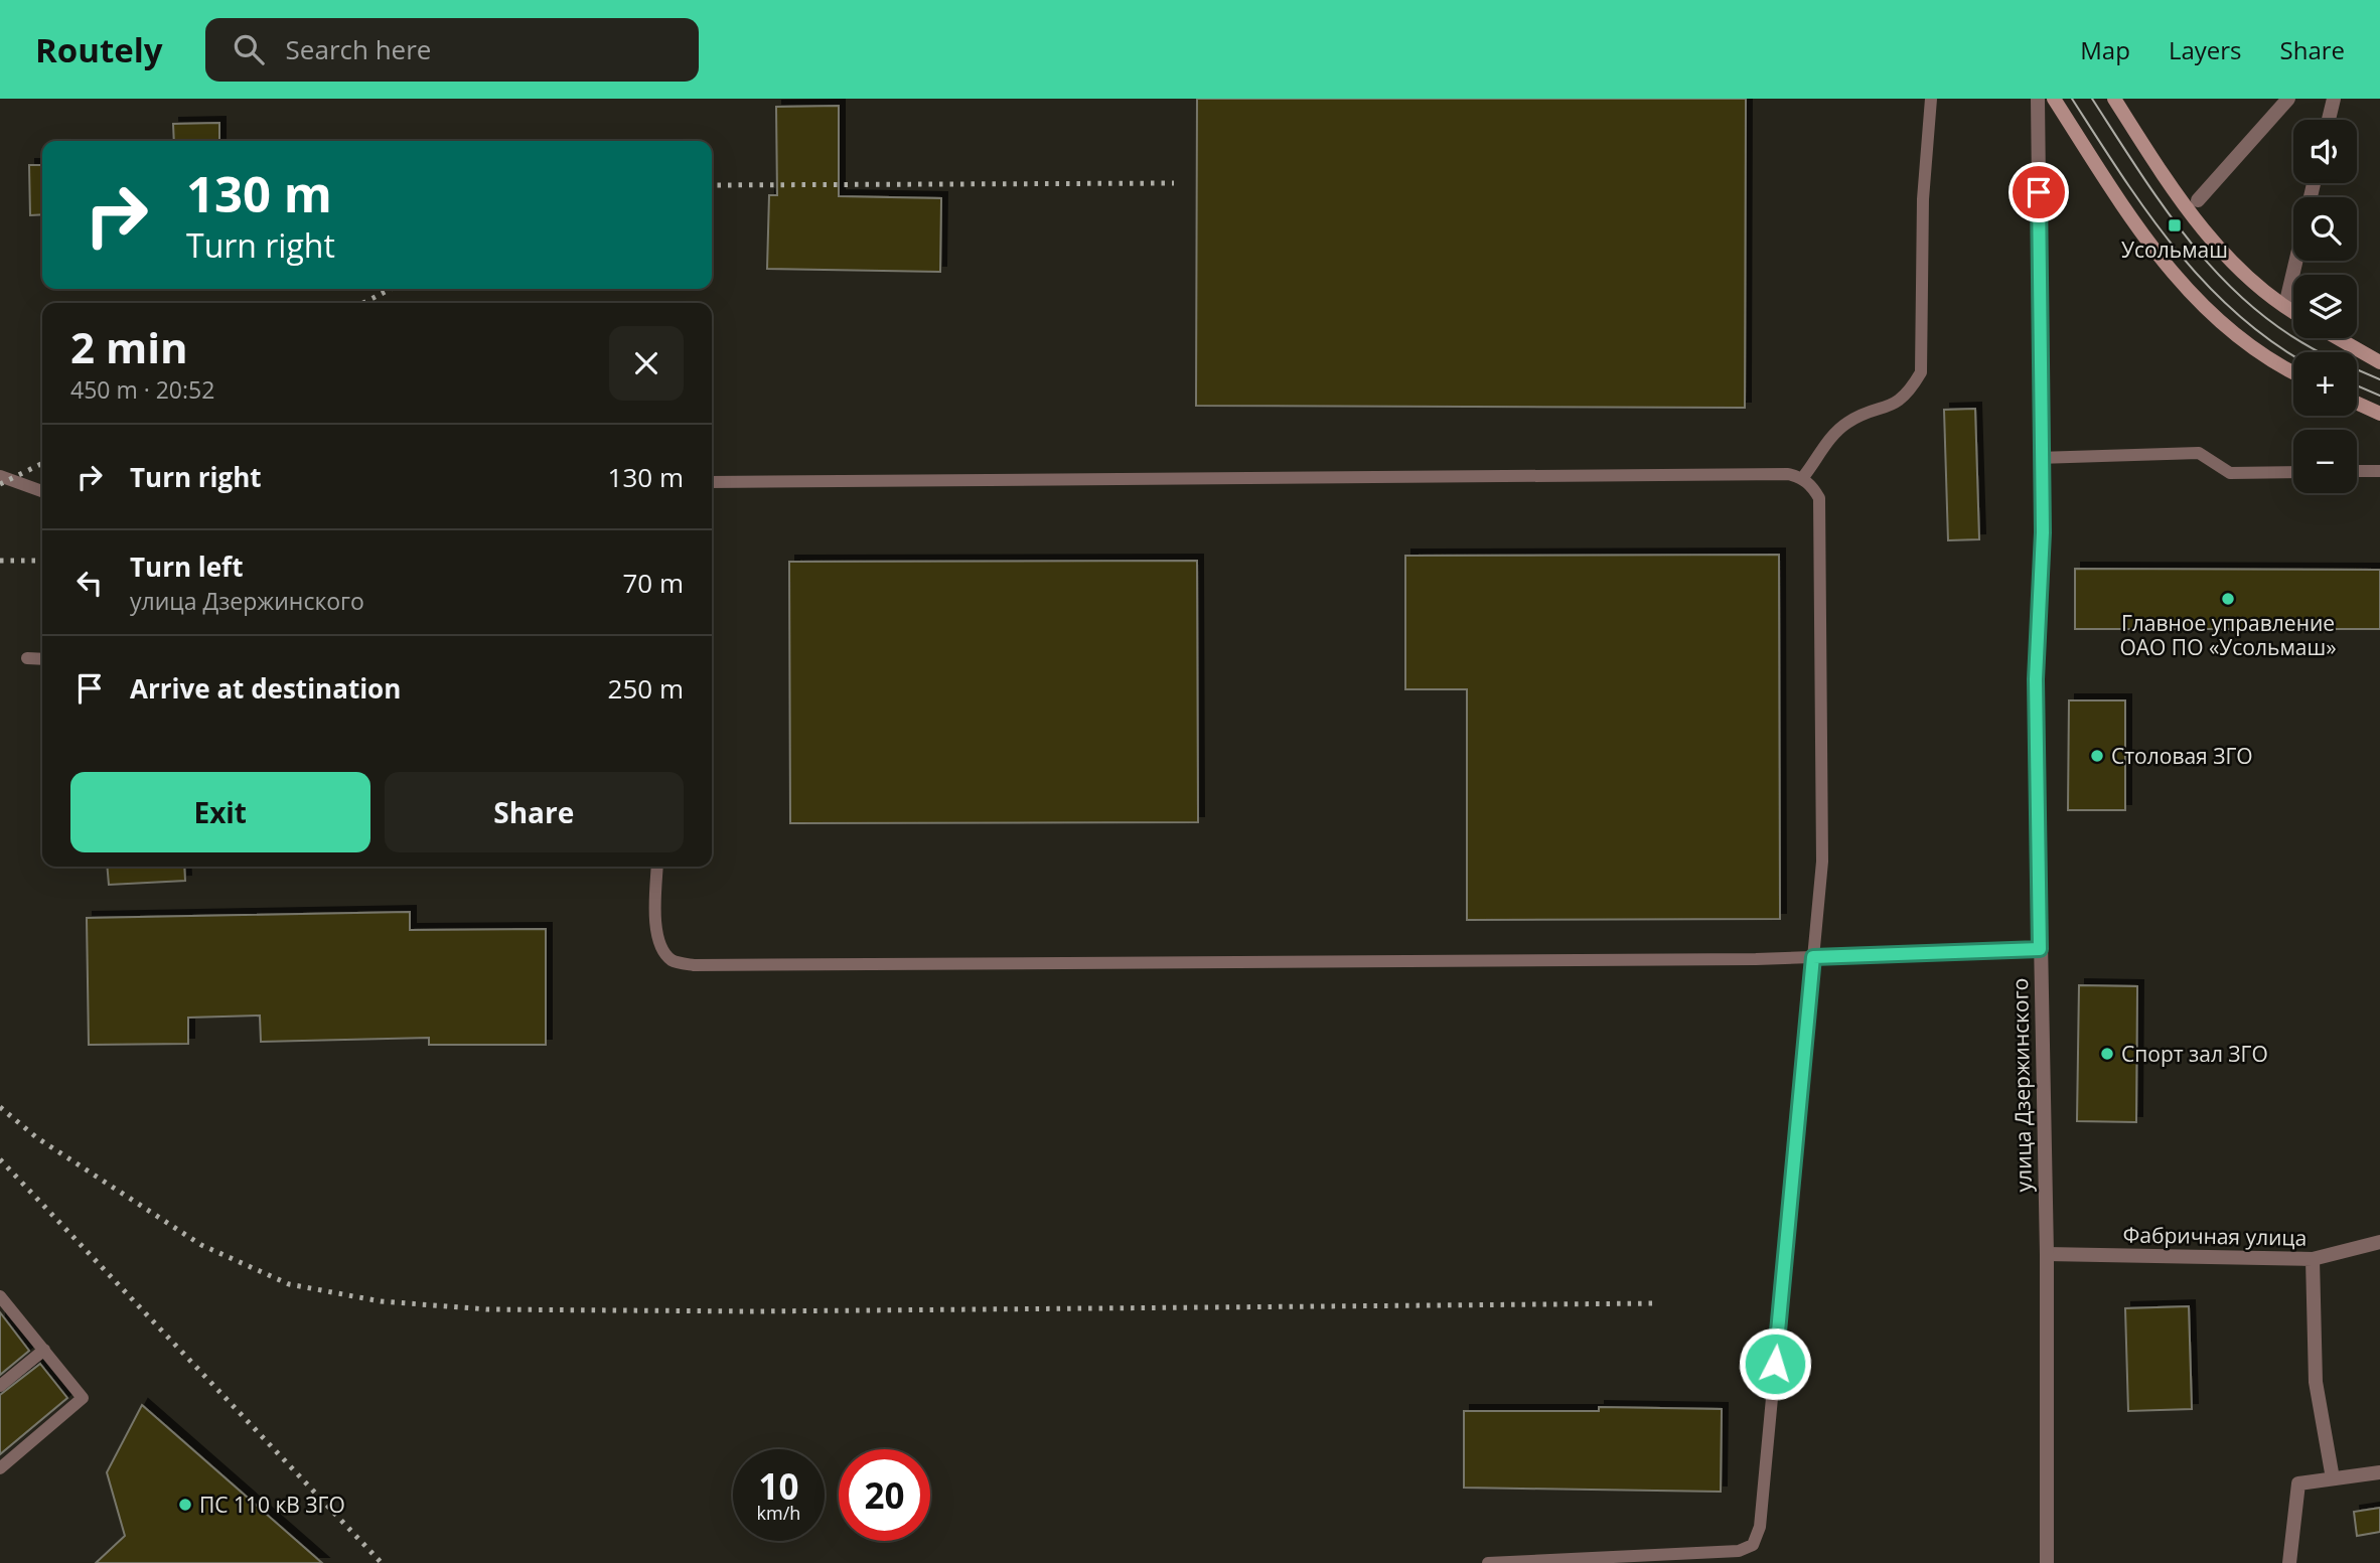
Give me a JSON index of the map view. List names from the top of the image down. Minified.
{"streets":{"street":["улица Дзержинского","Фабричная улица"]},"crossings":[["улица Дзержинского","Фабричная улица"]],"places":{"transit":["Усольмаш"],"other":["Главное управление ОАО ПО «Усольмаш»","Столовая ЗГО","Спорт зал ЗГО","ПС 110 кВ ЗГО"]},"page":{"header":"Routely","search":"Search here","nav":["Map","Layers","Share"],"map_buttons":["+","−"],"turn":["130 m","Turn right"],"heading":["2 min","450 m · 20:52"],"list":[{"name":"Turn right","value":"130 m"},{"name":"Turn left","note":"улица Дзержинского","value":"70 m"},{"name":"Arrive at destination","value":"250 m"}],"buttons":["Exit","Share"],"speed":"10 km/h","limit":"20"}}
